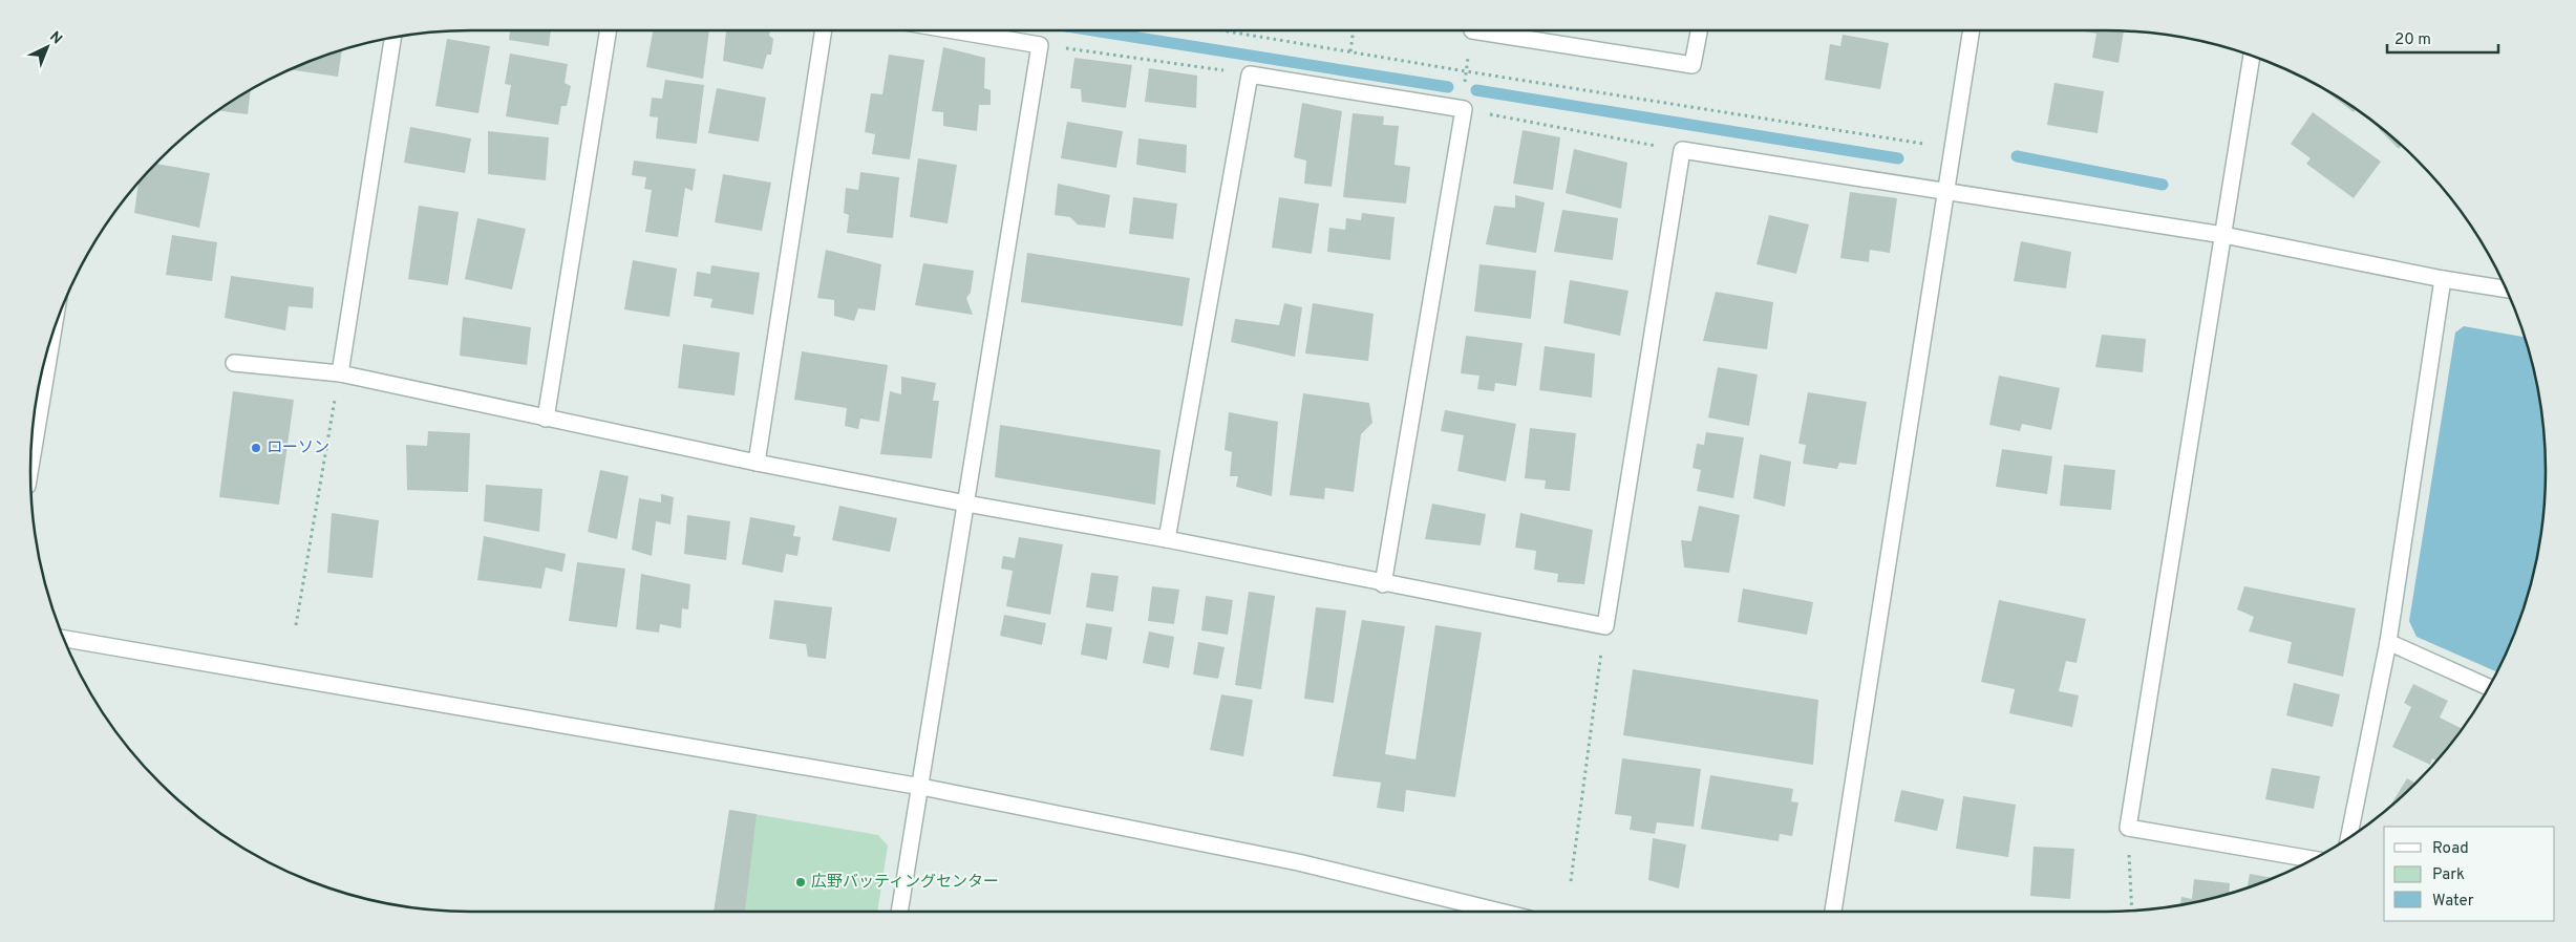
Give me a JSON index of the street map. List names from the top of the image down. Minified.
{"places":["ローソン","広野バッティングセンター"],"legend":["Road","Park","Water"],"scale_bar":"20 m","north":"top right"}
